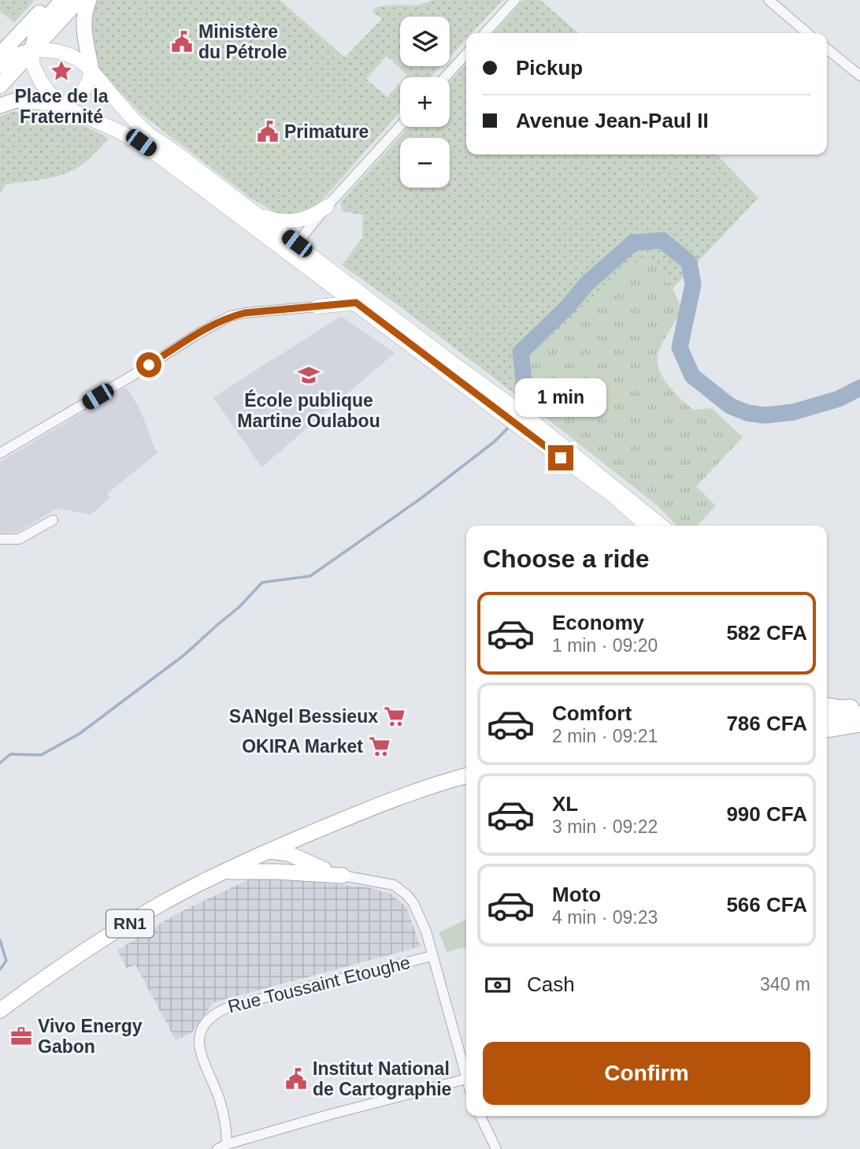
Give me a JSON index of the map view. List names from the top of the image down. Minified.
{"streets":{"main road":["RN1"],"street":["Rue Toussaint Etoughe"]},"places":{"public building":["Ministère du Pétrole","Primature","Institut National de Cartographie"],"place":["Place de la Fraternité"],"school or university":["École publique Martine Oulabou"],"supermarket":["SANgel Bessieux","OKIRA Market"],"office":["Vivo Energy Gabon"]},"page":{"map_buttons":["+","−"],"banner":["Pickup","Avenue Jean-Paul II"],"bubble":"1 min","heading":"Choose a ride","list":[{"name":"Economy","note":"1 min · 09:20","value":"582 CFA"},{"name":"Comfort","note":"2 min · 09:21","value":"786 CFA"},{"name":"XL","note":"3 min · 09:22","value":"990 CFA"},{"name":"Moto","note":"4 min · 09:23","value":"566 CFA"}],"pay":["Cash","340 m"],"buttons":"Confirm"}}
